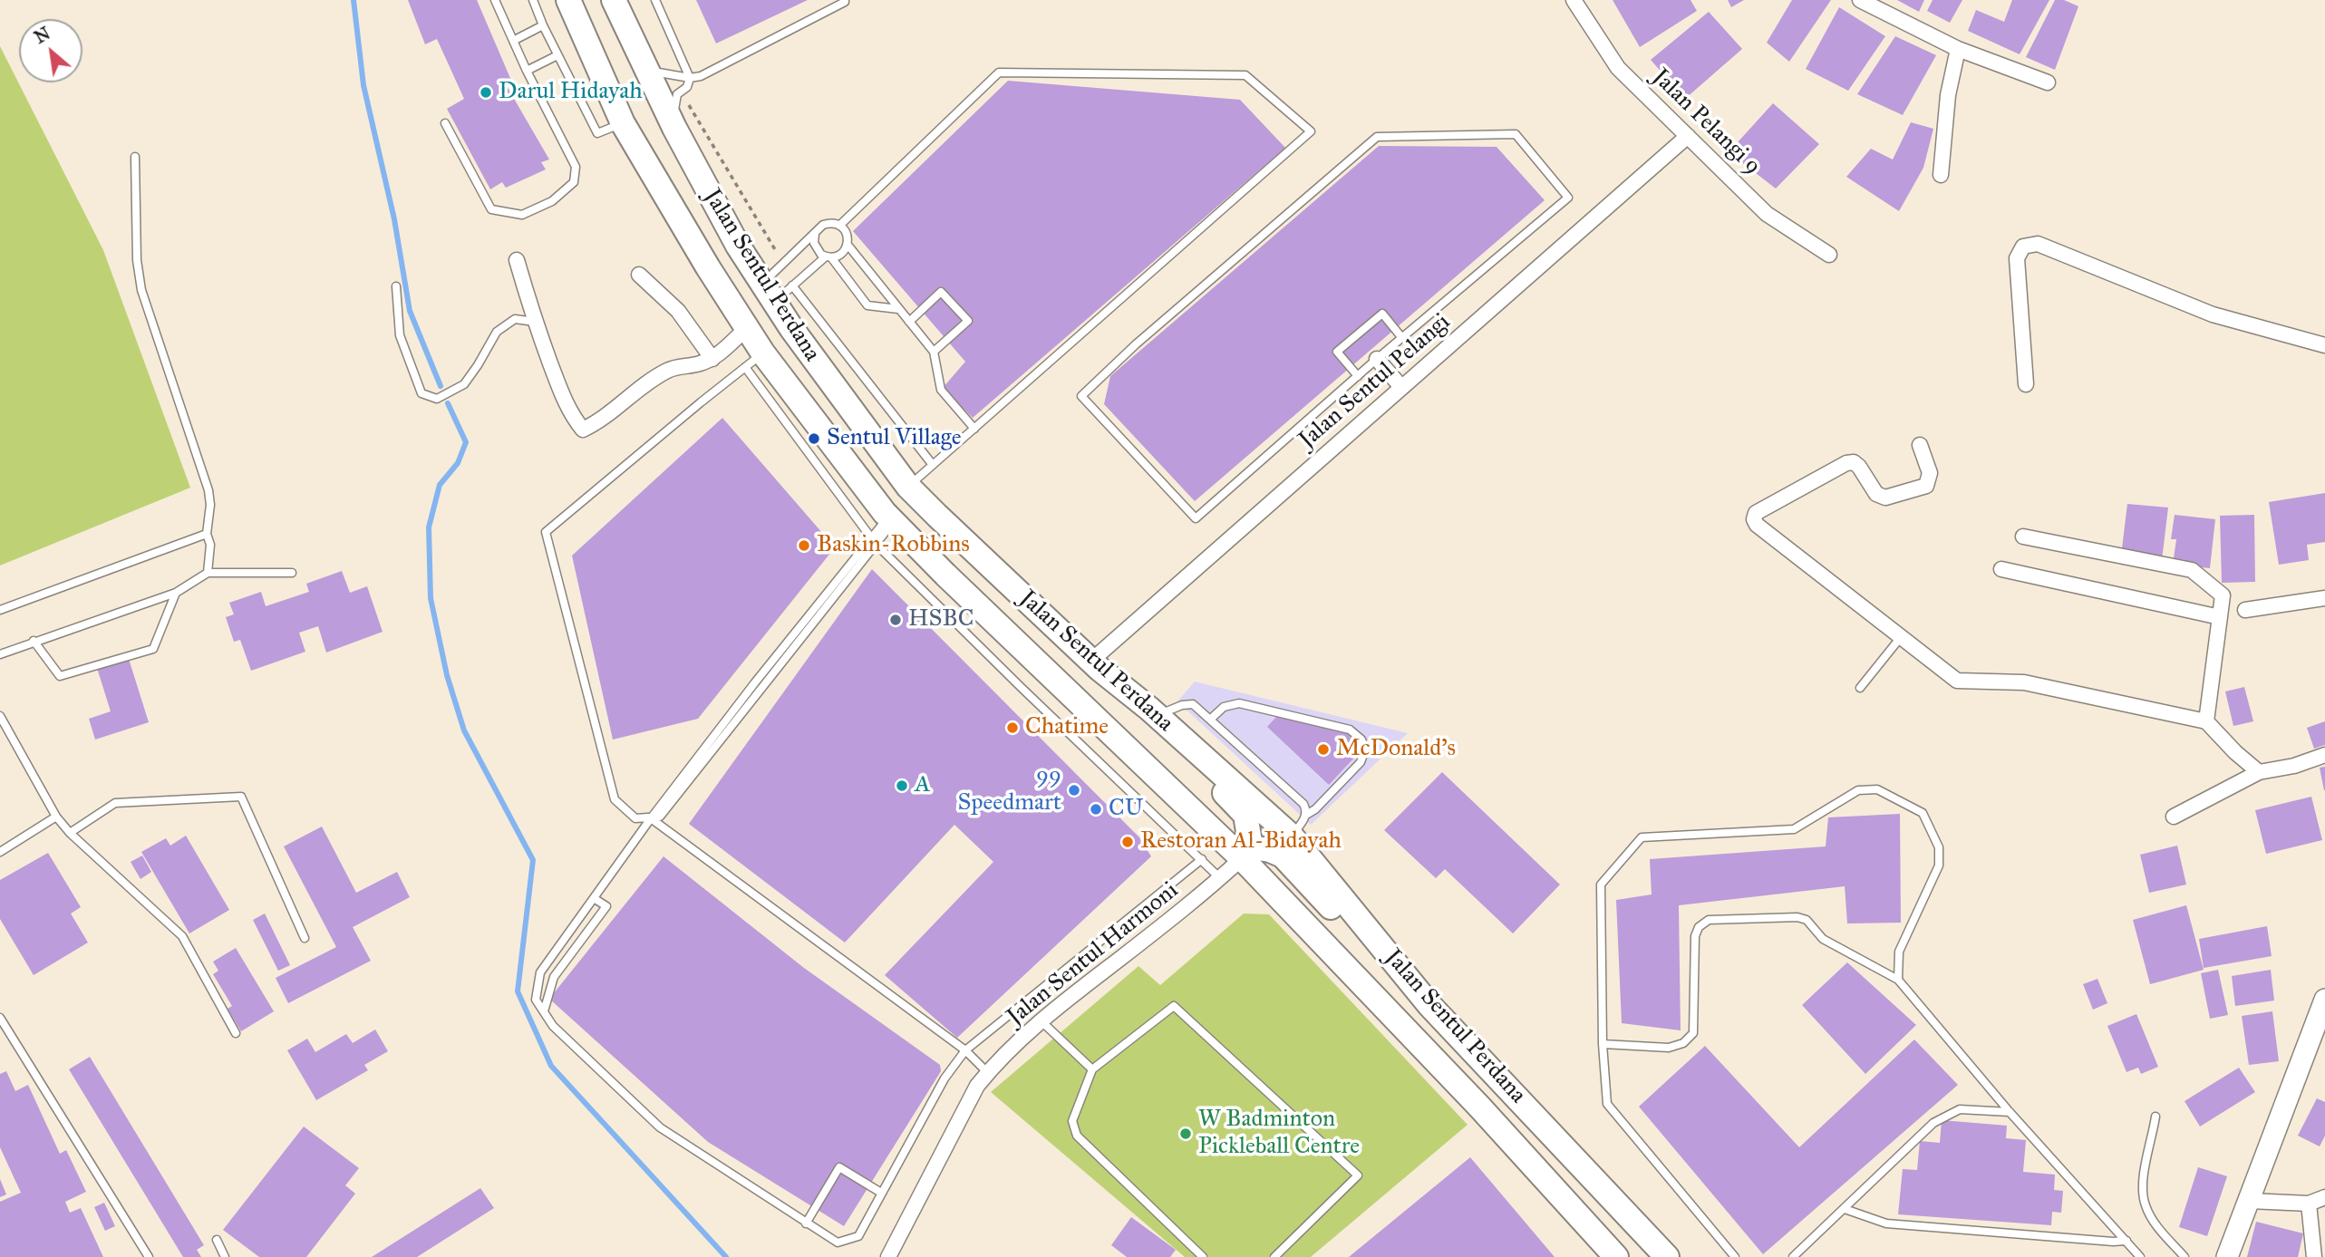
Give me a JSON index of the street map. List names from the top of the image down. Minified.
{"streets":{"main road":["Jalan Sentul Perdana"],"street":["Jalan Pelangi 9","Jalan Sentul Pelangi","Jalan Sentul Harmoni"]},"crossings":[["Jalan Pelangi 9","Jalan Sentul Pelangi"],["Jalan Sentul Perdana","Jalan Sentul Pelangi"],["Jalan Sentul Perdana","Jalan Sentul Harmoni"]],"places":["Darul Hidayah","Sentul Village","Baskin-Robbins","HSBC","Chatime","McDonald's","A","99 Speedmart","CU","Restoran Al-Bidayah","W Badminton Pickleball Centre"],"north":"top left"}
